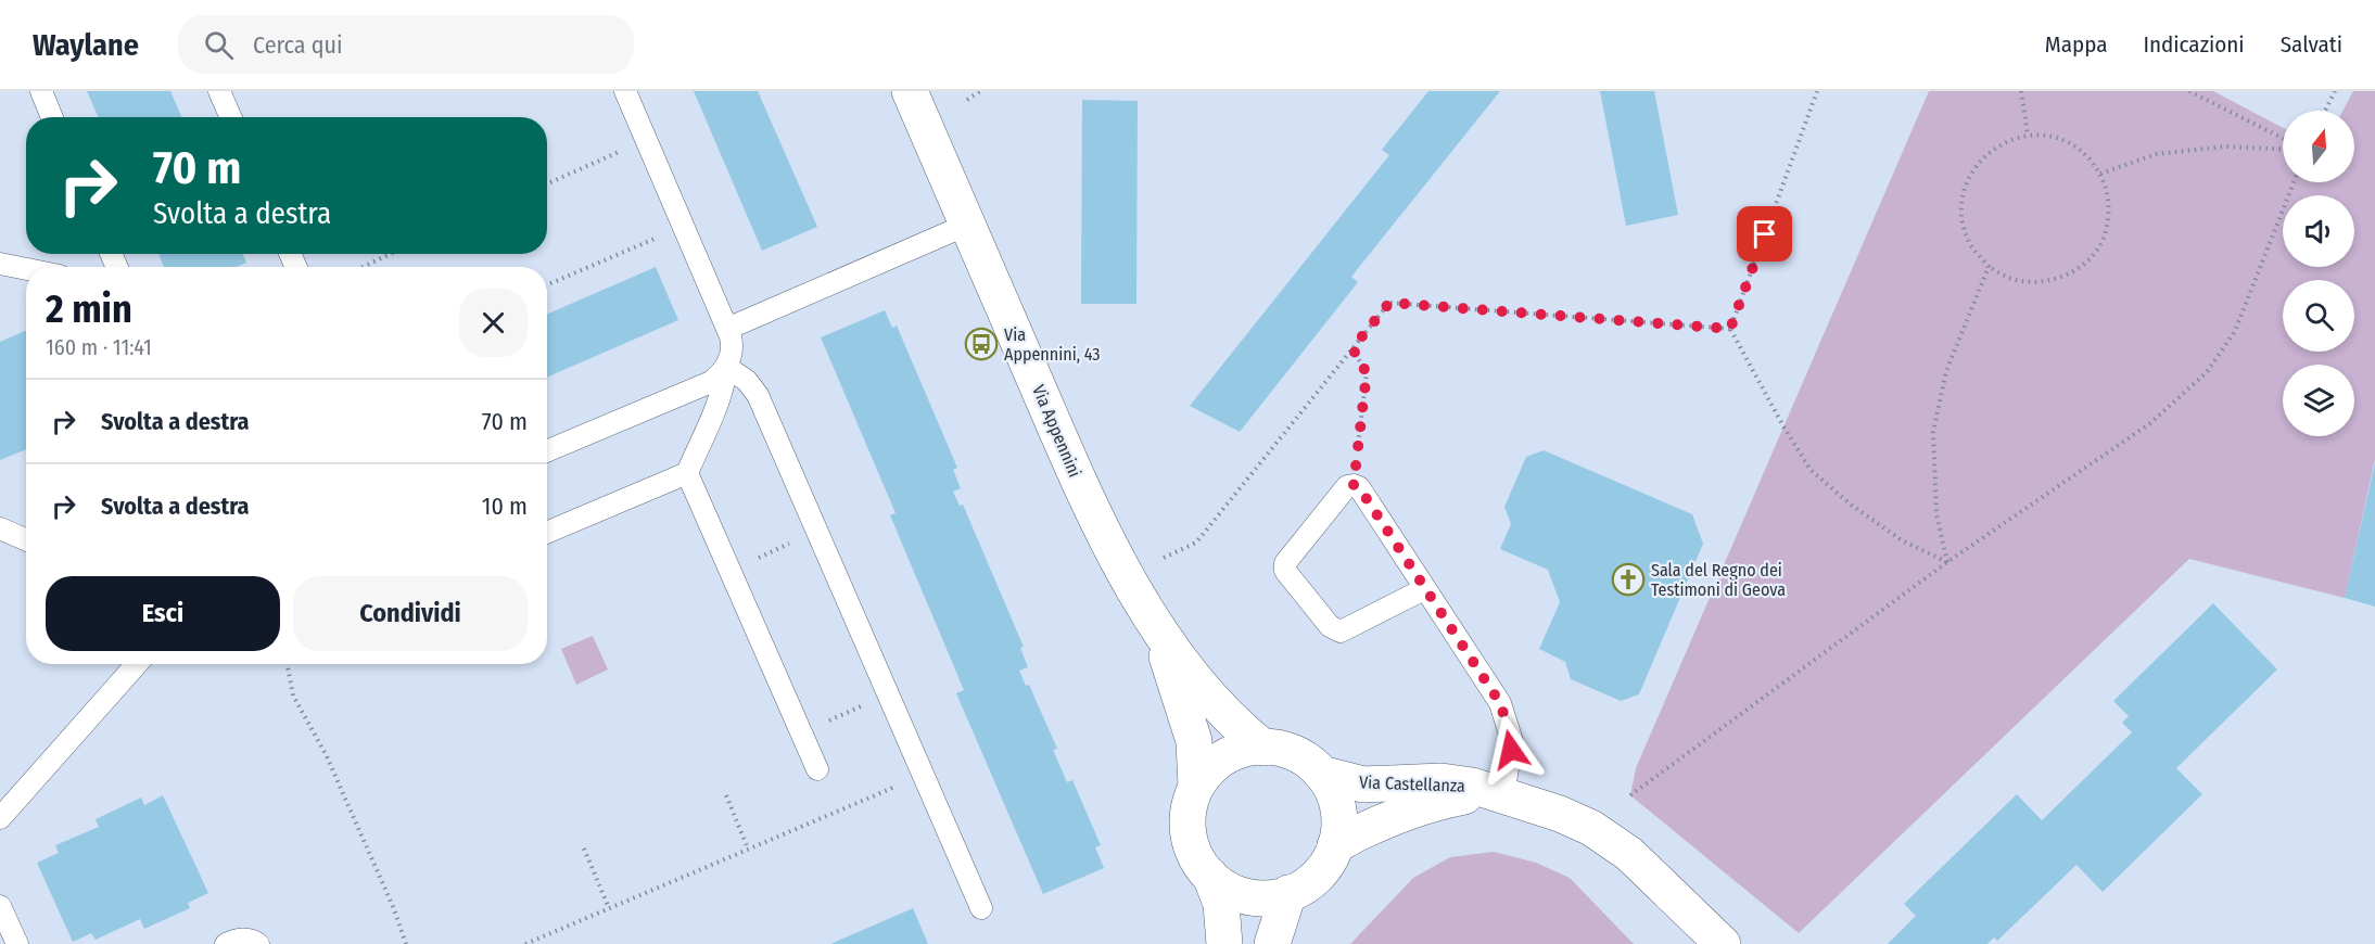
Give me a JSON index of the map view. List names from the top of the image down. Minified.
{"streets":{"street":["Via Appennini","Via Castellanza"]},"crossings":[["Via Appennini","Via Castellanza"]],"places":{"bus stop":["Via Appennini, 43"],"church":["Sala del Regno dei Testimoni di Geova"]},"north":"top","page":{"header":"Waylane","search":"Cerca qui","nav":["Mappa","Indicazioni","Salvati"],"turn":["70 m","Svolta a destra"],"heading":["2 min","160 m · 11:41"],"list":[{"name":"Svolta a destra","value":"70 m"},{"name":"Svolta a destra","value":"10 m"}],"buttons":["Esci","Condividi"]}}
